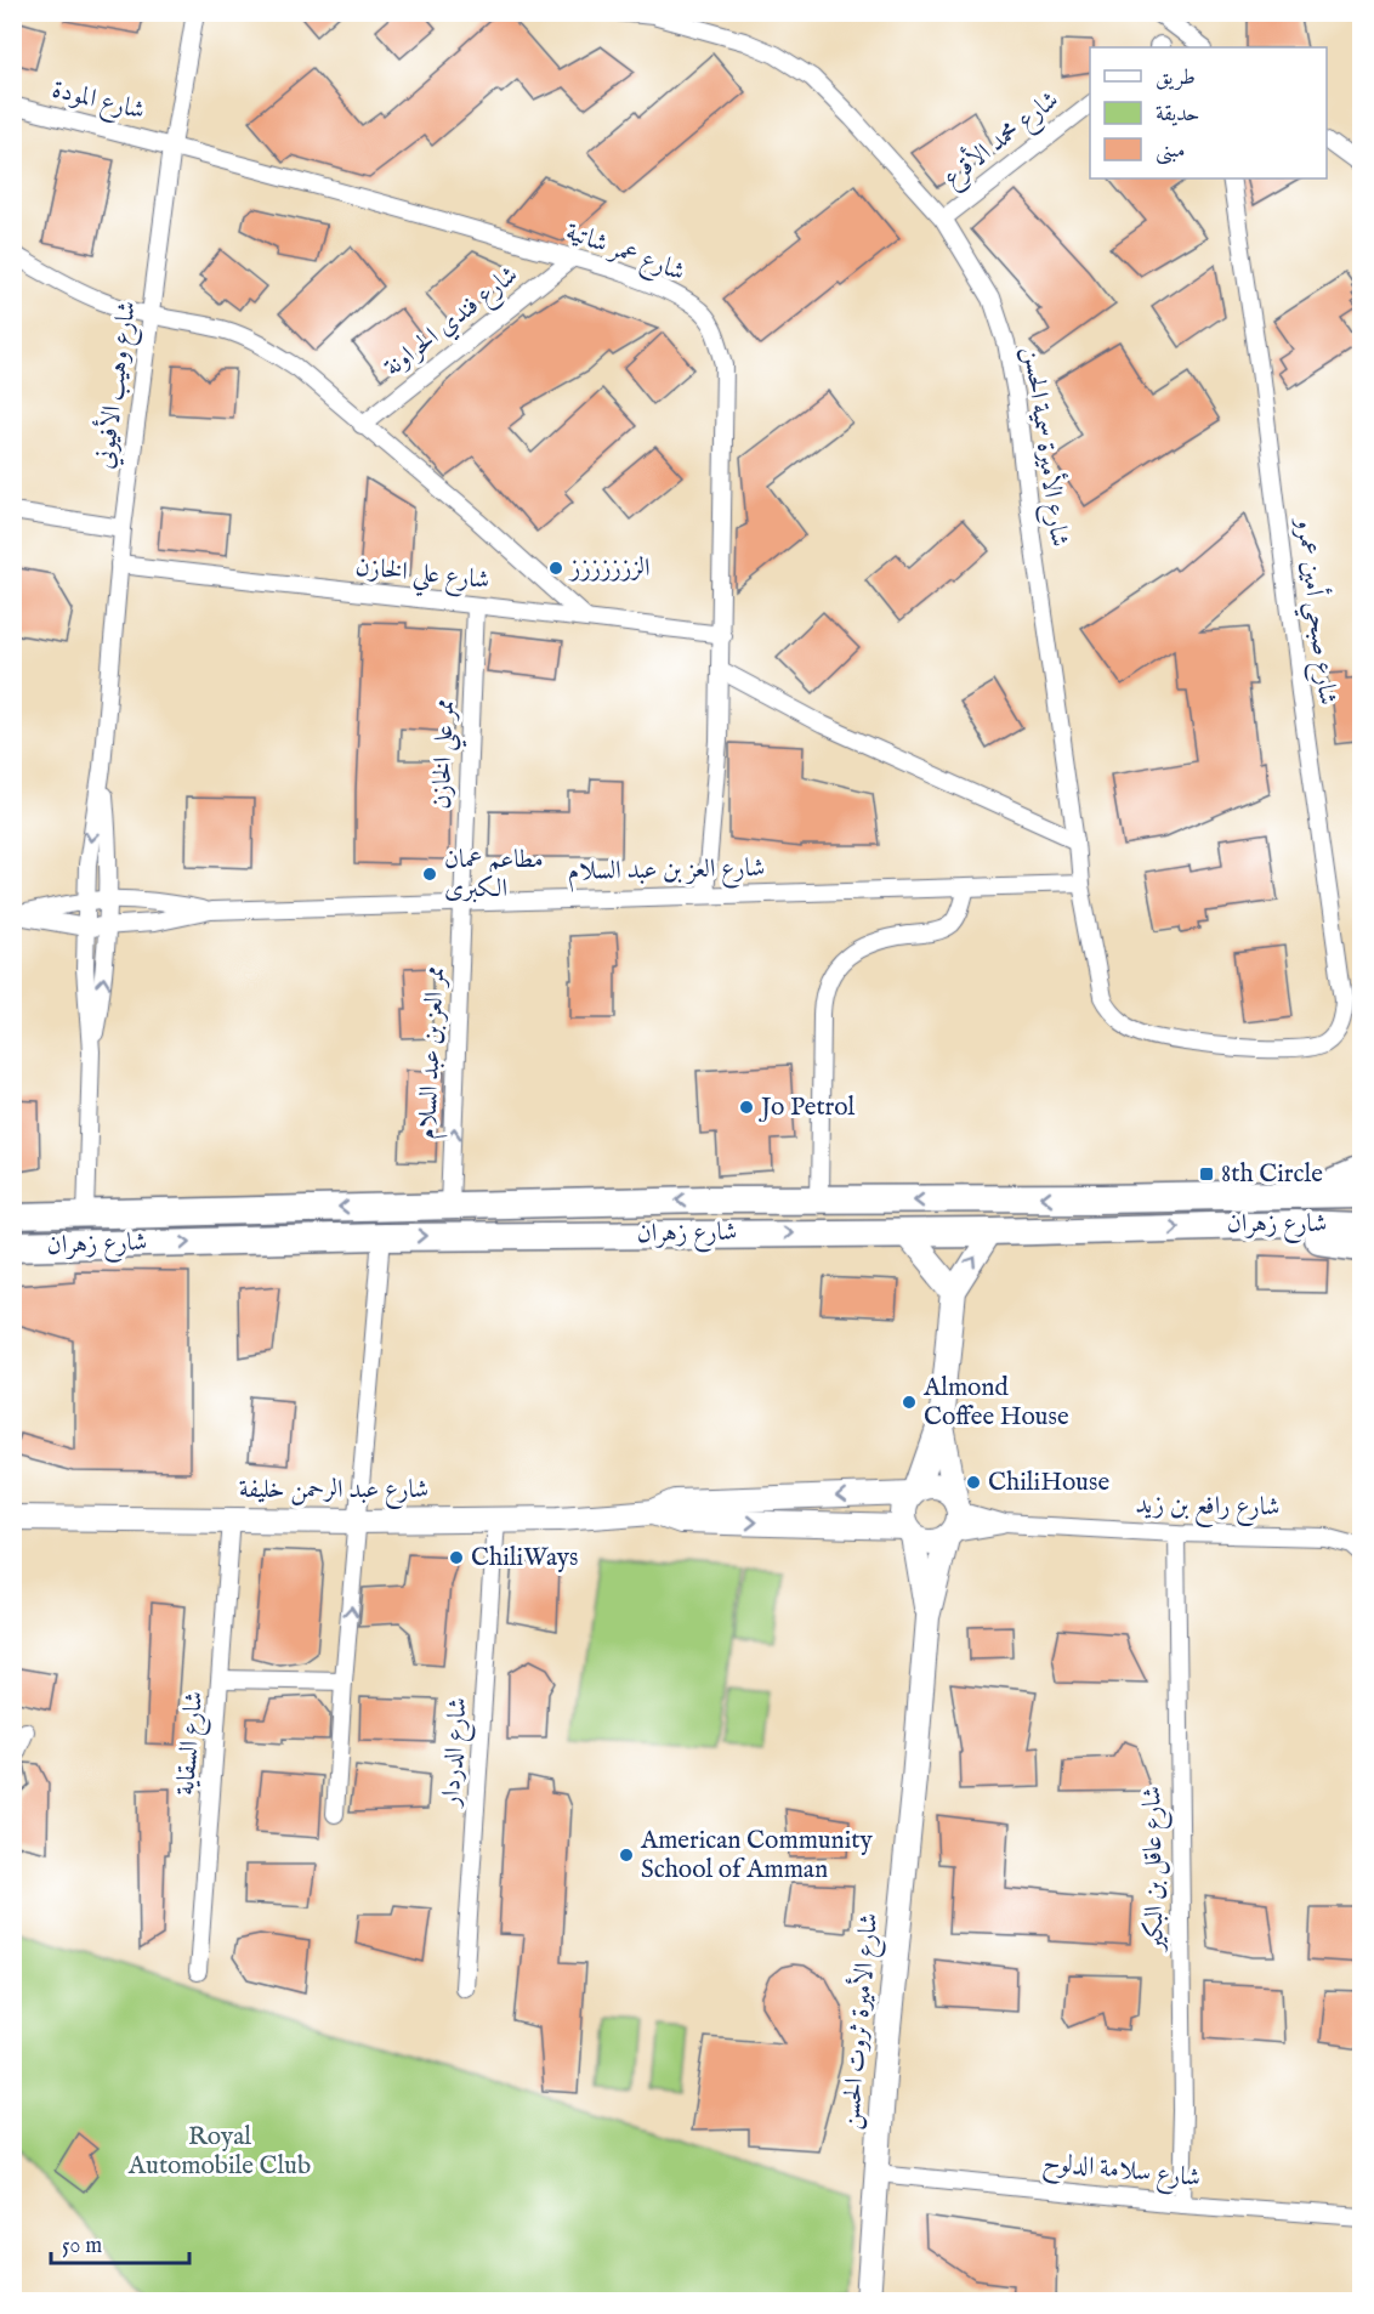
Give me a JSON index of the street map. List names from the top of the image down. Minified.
{"streets":{"main road":["شارع زهران"],"street":["شارع المودة","شارع محمد الأقرع","شارع عمر شاتية","شارع فندي الحراونة","شارع وهيب الأفيوني","شارع الأميرة سمية الحسن","شارع علي الخازن","شارع صبحي أمين عمرو","ممر علي الخازن","شارع العز بن عبد السلام","ممر العز بن عبد السلام","شارع عبد الرحمن خليفة","شارع رافع بن زيد","شارع السقاية","شارع الدردار","شارع عاقل بن البكير","شارع الأميرة ثروت الحسن","شارع سلامة الدلوح"]},"crossings":[["شارع المودة","شارع عمر شاتية"],["شارع المودة","شارع وهيب الأفيوني"],["شارع محمد الأقرع","شارع الأميرة سمية الحسن"],["شارع عمر شاتية","شارع فندي الحراونة"],["شارع عمر شاتية","شارع وهيب الأفيوني"],["شارع عمر شاتية","شارع علي الخازن"],["شارع عمر شاتية","شارع العز بن عبد السلام"],["شارع وهيب الأفيوني","شارع علي الخازن"],["شارع وهيب الأفيوني","شارع العز بن عبد السلام"],["شارع وهيب الأفيوني","شارع زهران"],["شارع الأميرة سمية الحسن","شارع صبحي أمين عمرو"],["شارع الأميرة سمية الحسن","شارع العز بن عبد السلام"],["شارع علي الخازن","ممر علي الخازن"],["شارع صبحي أمين عمرو","شارع العز بن عبد السلام"],["ممر علي الخازن","شارع العز بن عبد السلام"],["ممر علي الخازن","ممر العز بن عبد السلام"],["شارع العز بن عبد السلام","ممر العز بن عبد السلام"],["ممر العز بن عبد السلام","شارع زهران"],["شارع عبد الرحمن خليفة","شارع رافع بن زيد"],["شارع عبد الرحمن خليفة","شارع السقاية"],["شارع عبد الرحمن خليفة","شارع الدردار"],["شارع عبد الرحمن خليفة","شارع الأميرة ثروت الحسن"],["شارع رافع بن زيد","شارع عاقل بن البكير"],["شارع رافع بن زيد","شارع الأميرة ثروت الحسن"],["شارع عاقل بن البكير","شارع سلامة الدلوح"],["شارع الأميرة ثروت الحسن","شارع سلامة الدلوح"]],"one_way":["ممر العز بن عبد السلام"],"parks":["Royal Automobile Club"],"places":{"other":["الززززززز","مطاعم عمان الكبرى","Jo Petrol","Almond Coffee House","ChiliHouse","ChiliWays","American Community School of Amman"],"transit":["8th Circle"]},"legend":["طريق","حديقة","مبنى"],"scale_bar":"50 m"}
